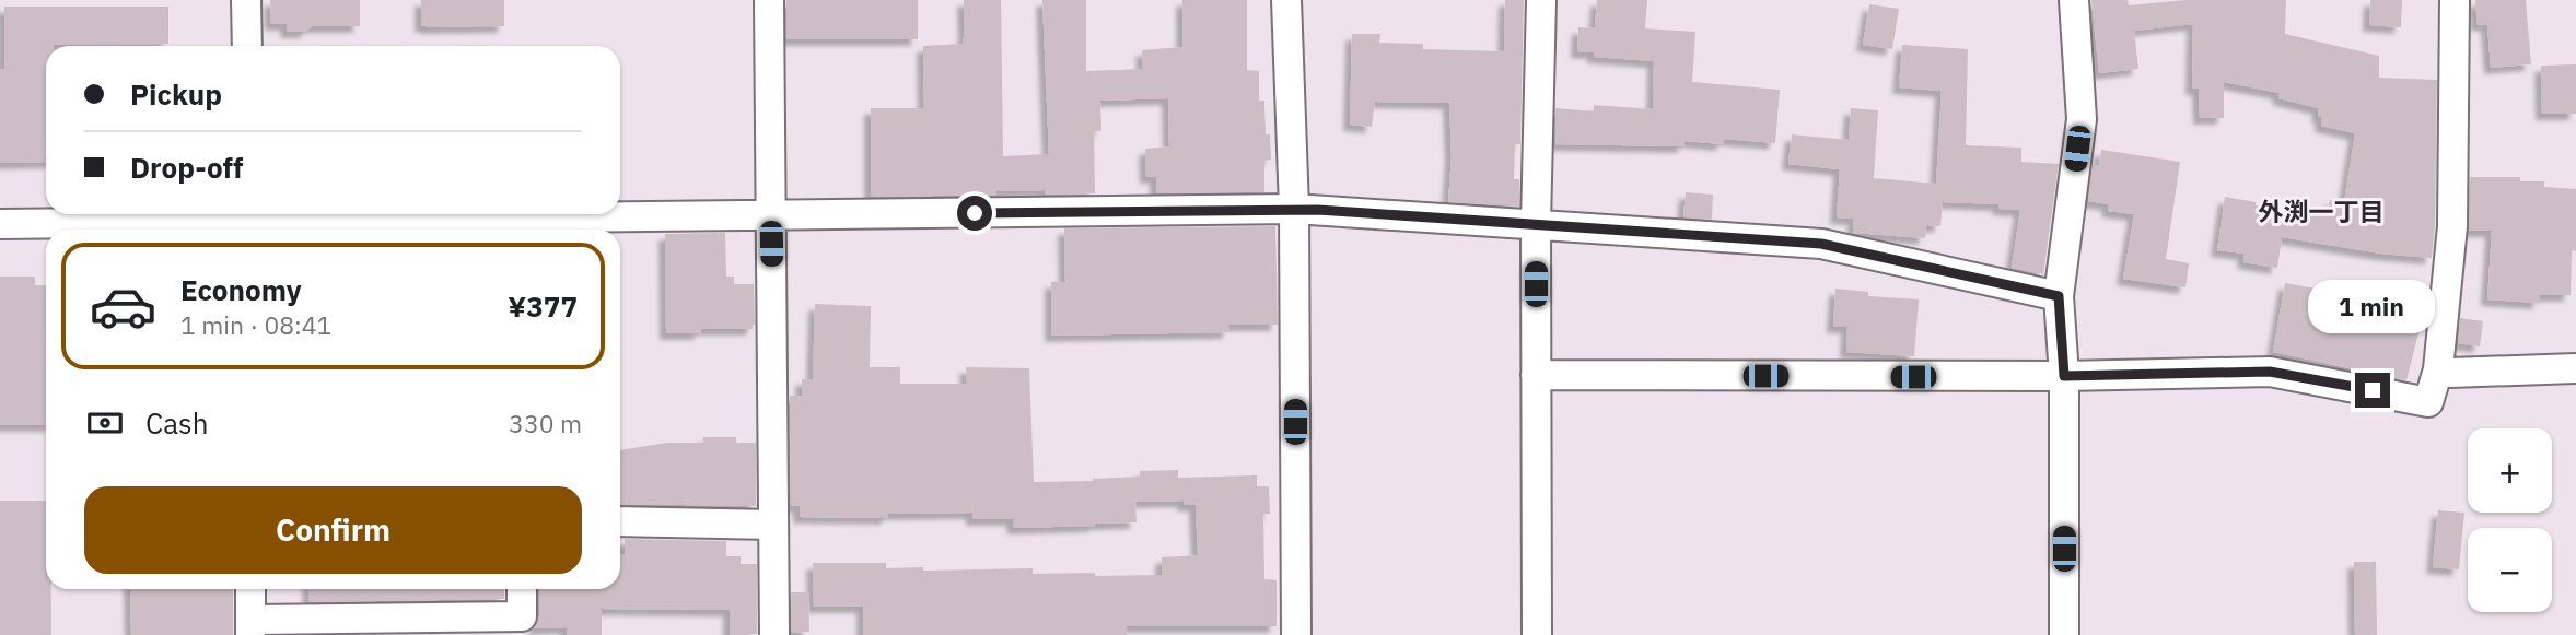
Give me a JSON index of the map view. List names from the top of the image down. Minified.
{"districts":["外渕一丁目"],"page":{"banner":["Pickup","Drop-off"],"list":[{"name":"Economy","note":"1 min · 08:41","value":"¥377"}],"bubble":"1 min","pay":["Cash","330 m"],"map_buttons":["+","−"],"buttons":"Confirm"}}
